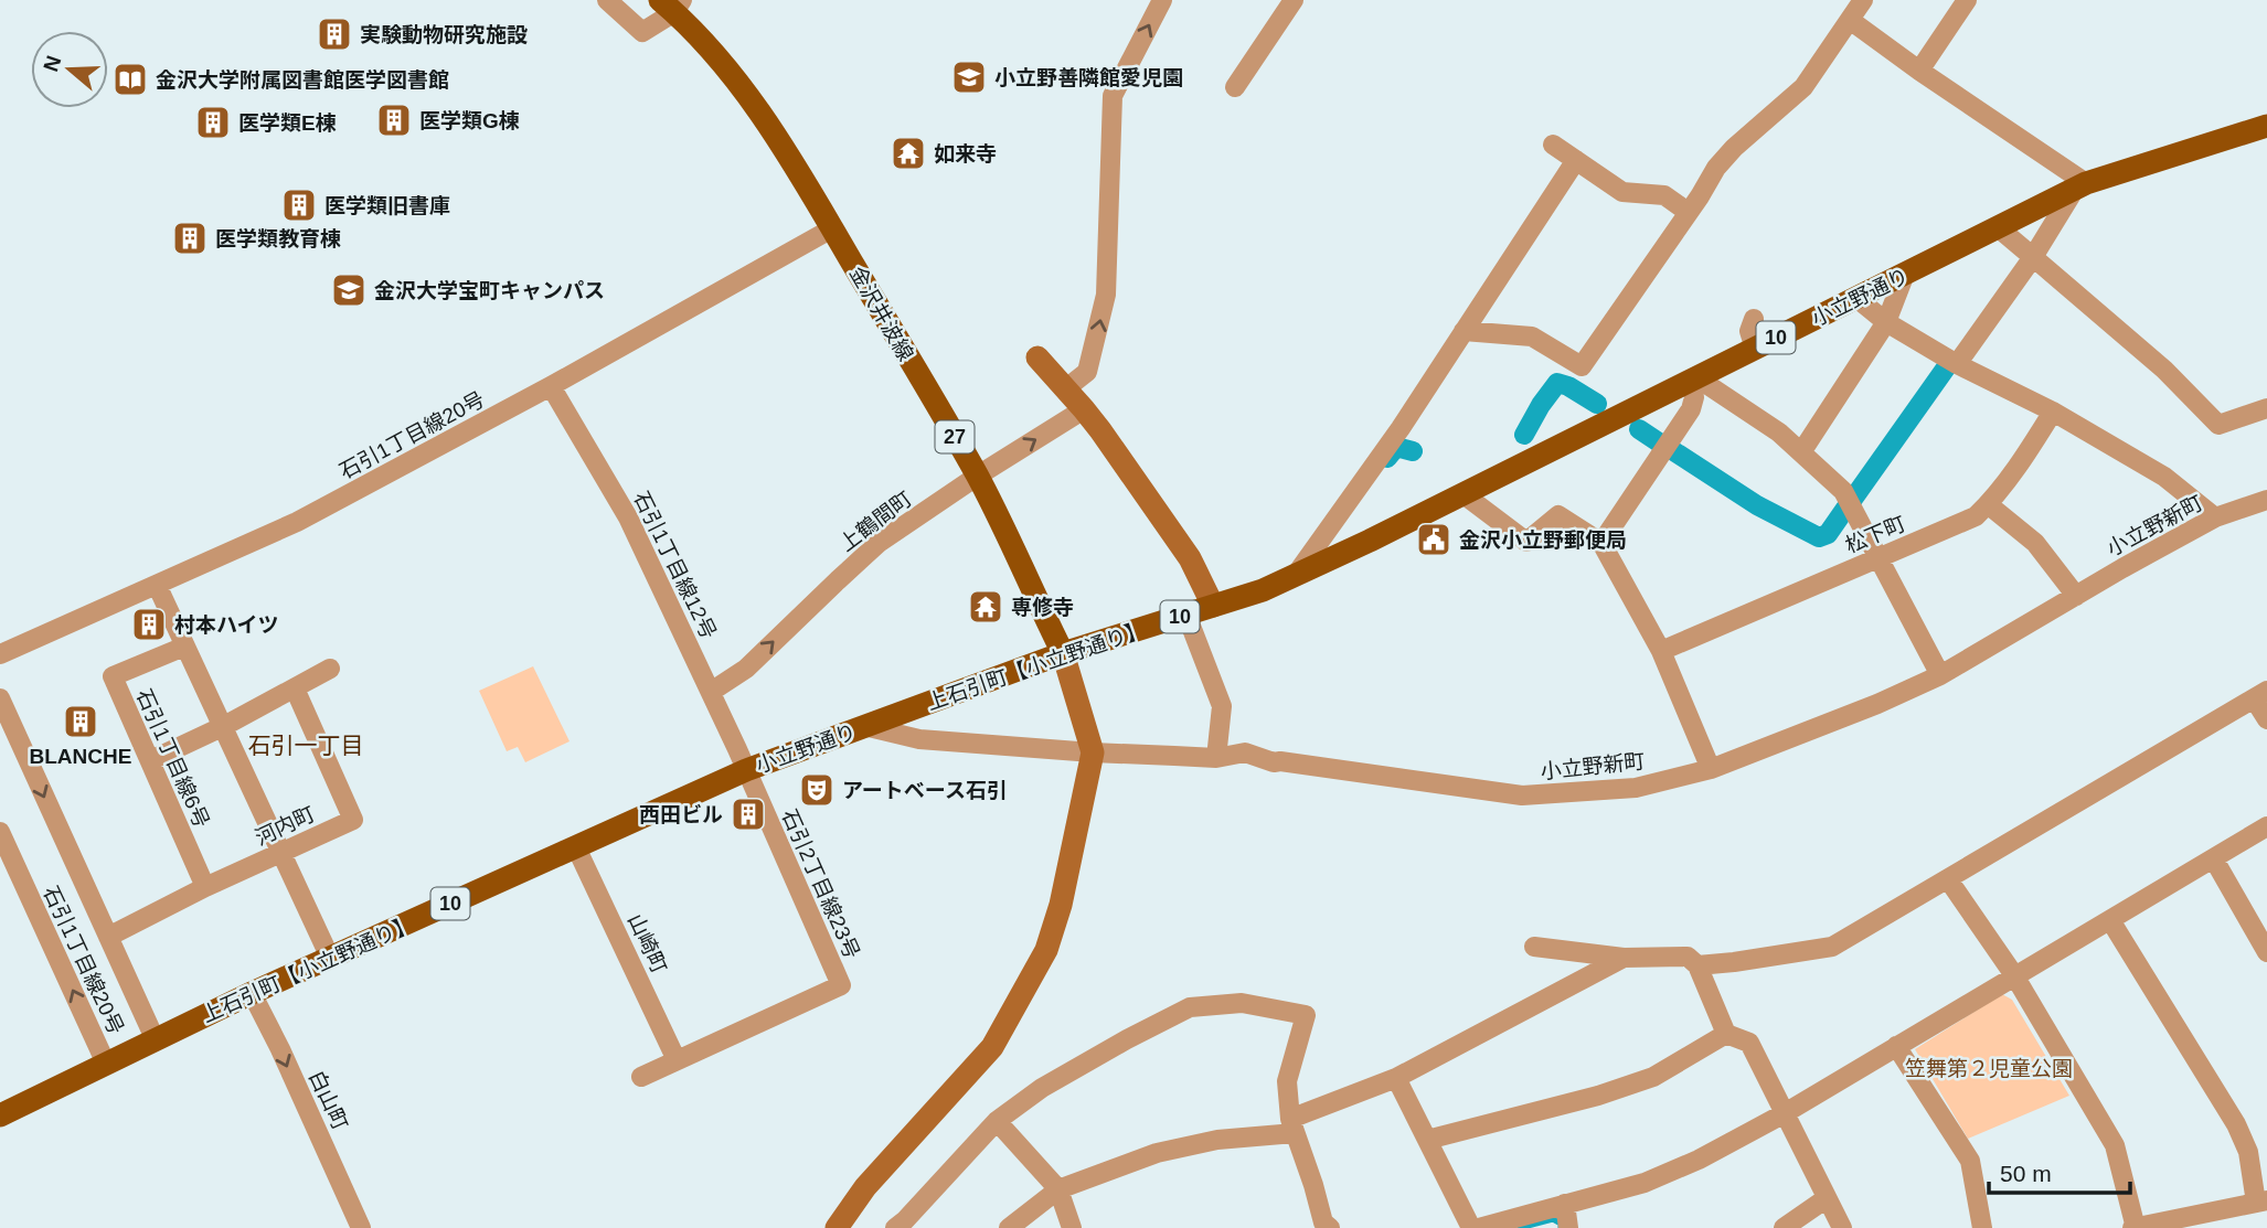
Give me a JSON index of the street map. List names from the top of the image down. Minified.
{"streets":{"main road":["小立野通り","金沢井波線","10","27","上石引町【小立野通り】"],"street":["石引1丁目線20号","上鶴間町","小立野新町","松下町","石引1丁目線12号","石引1丁目線6号","河内町","石引2丁目線23号","山崎町","白山町"]},"crossings":[["小立野通り","小立野新町"],["小立野通り","石引1丁目線12号"],["小立野通り","上石引町【小立野通り】"],["小立野通り","石引2丁目線23号"],["金沢井波線","石引1丁目線20号"],["金沢井波線","上鶴間町"],["金沢井波線","上石引町【小立野通り】"],["石引1丁目線20号","石引1丁目線12号"],["石引1丁目線20号","上石引町【小立野通り】"],["石引1丁目線20号","河内町"],["上鶴間町","石引1丁目線12号"],["小立野新町","上石引町【小立野通り】"],["石引1丁目線12号","上石引町【小立野通り】"],["石引1丁目線12号","石引2丁目線23号"],["上石引町【小立野通り】","石引2丁目線23号"],["上石引町【小立野通り】","山崎町"],["上石引町【小立野通り】","白山町"],["石引1丁目線6号","河内町"],["石引2丁目線23号","山崎町"]],"one_way":["上鶴間町","白山町"],"districts":["石引一丁目"],"parks":["笠舞第２児童公園"],"places":{"building":["実験動物研究施設","医学類G棟","医学類E棟","医学類旧書庫","医学類教育棟","村本ハイツ","BLANCHE","西田ビル"],"school or university":["小立野善隣館愛児園","金沢大学宝町キャンパス"],"library":["金沢大学附属図書館医学図書館"],"temple":["如来寺","専修寺"],"public building":["金沢小立野郵便局"],"theatre":["アートベース石引"]},"scale_bar":"50 m","north":"left"}
